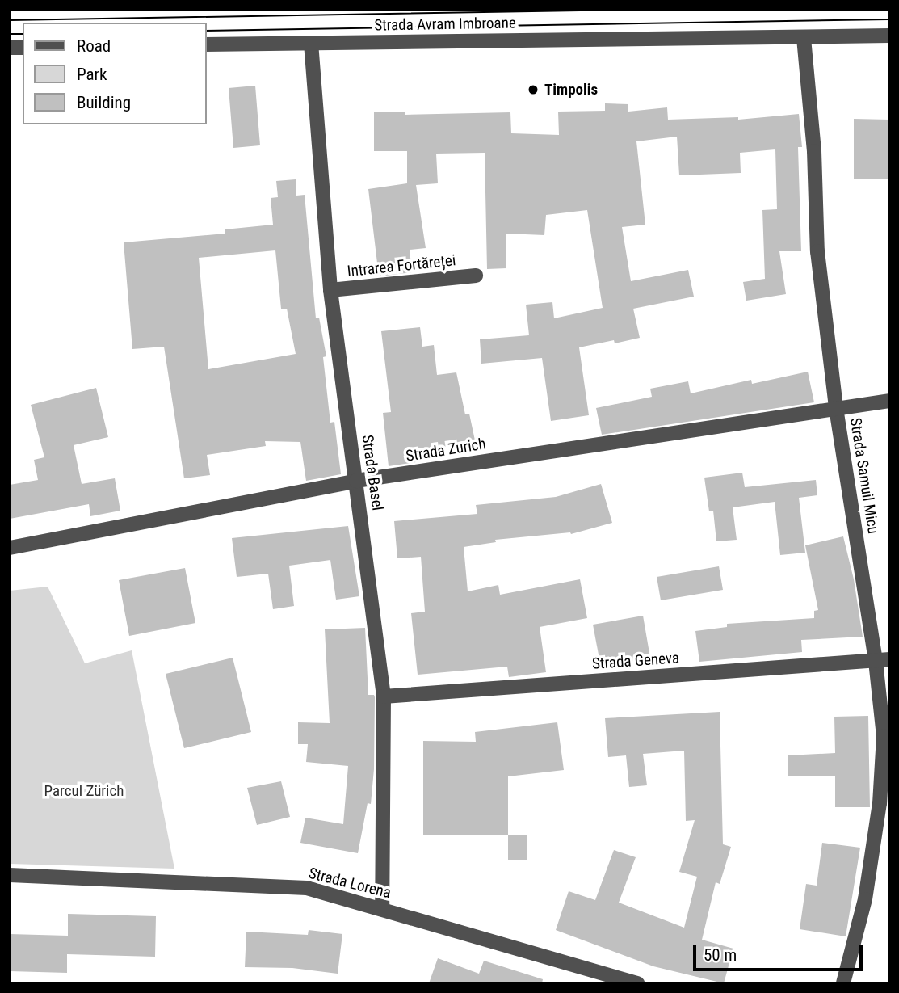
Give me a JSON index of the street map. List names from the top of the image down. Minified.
{"streets":{"street":["Strada Avram Imbroane","Intrarea Fortăreței","Strada Zurich","Strada Basel","Strada Samuil Micu","Strada Geneva","Strada Lorena"]},"crossings":[["Strada Avram Imbroane","Strada Basel"],["Strada Avram Imbroane","Strada Samuil Micu"],["Intrarea Fortăreței","Strada Basel"],["Strada Zurich","Strada Basel"],["Strada Zurich","Strada Samuil Micu"],["Strada Basel","Strada Geneva"],["Strada Basel","Strada Lorena"],["Strada Samuil Micu","Strada Geneva"]],"parks":["Parcul Zürich"],"places":["Timpolis"],"legend":["Road","Park","Building"],"scale_bar":"50 m"}
